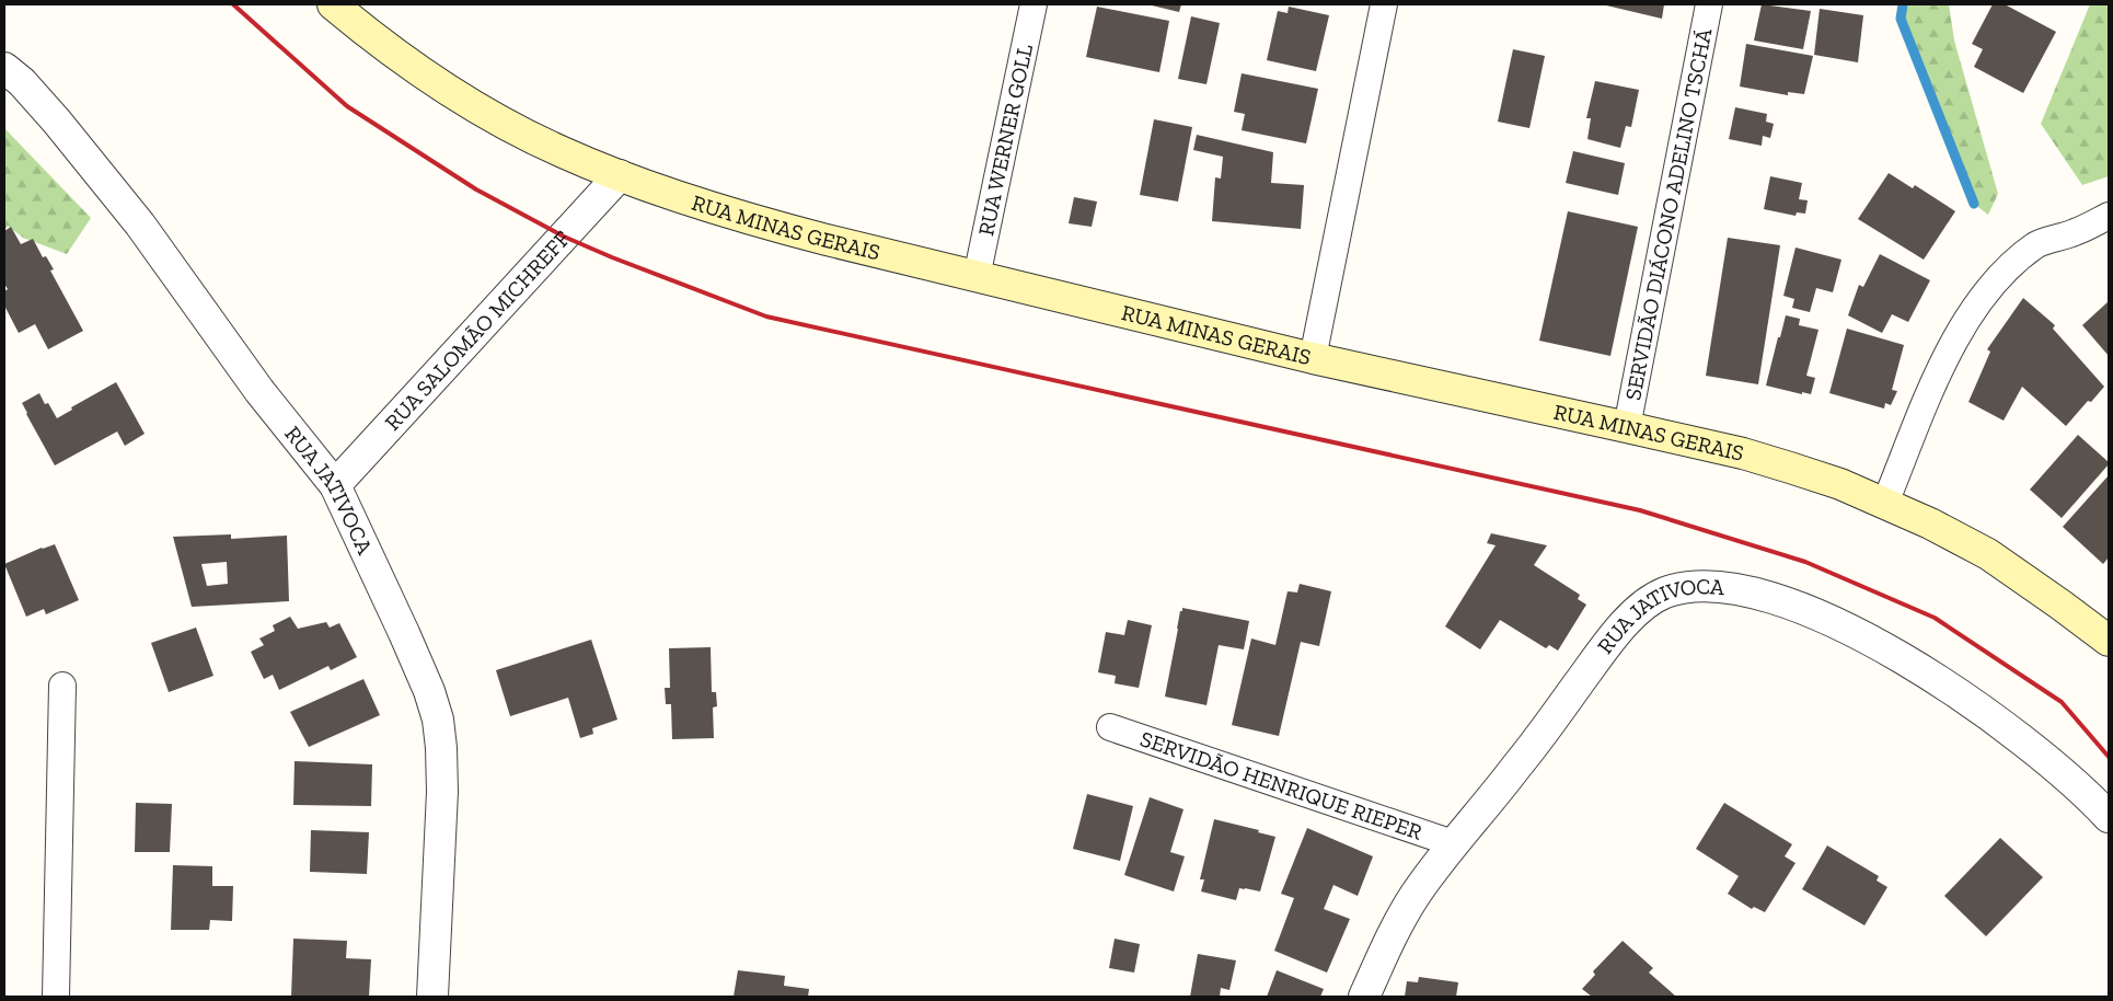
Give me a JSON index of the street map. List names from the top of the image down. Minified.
{"streets":{"main road":["RUA MINAS GERAIS"],"street":["RUA WERNER GOLL","SERVIDÃO DIÁCONO ADELINO TSCHÁ","RUA SALOMÃO MICHREFF","RUA JATIVOCA","SERVIDÃO HENRIQUE RIEPER"]},"crossings":[["RUA WERNER GOLL","RUA MINAS GERAIS"],["SERVIDÃO DIÁCONO ADELINO TSCHÁ","RUA MINAS GERAIS"],["RUA MINAS GERAIS","RUA SALOMÃO MICHREFF"],["RUA SALOMÃO MICHREFF","RUA JATIVOCA"],["RUA JATIVOCA","SERVIDÃO HENRIQUE RIEPER"]]}
